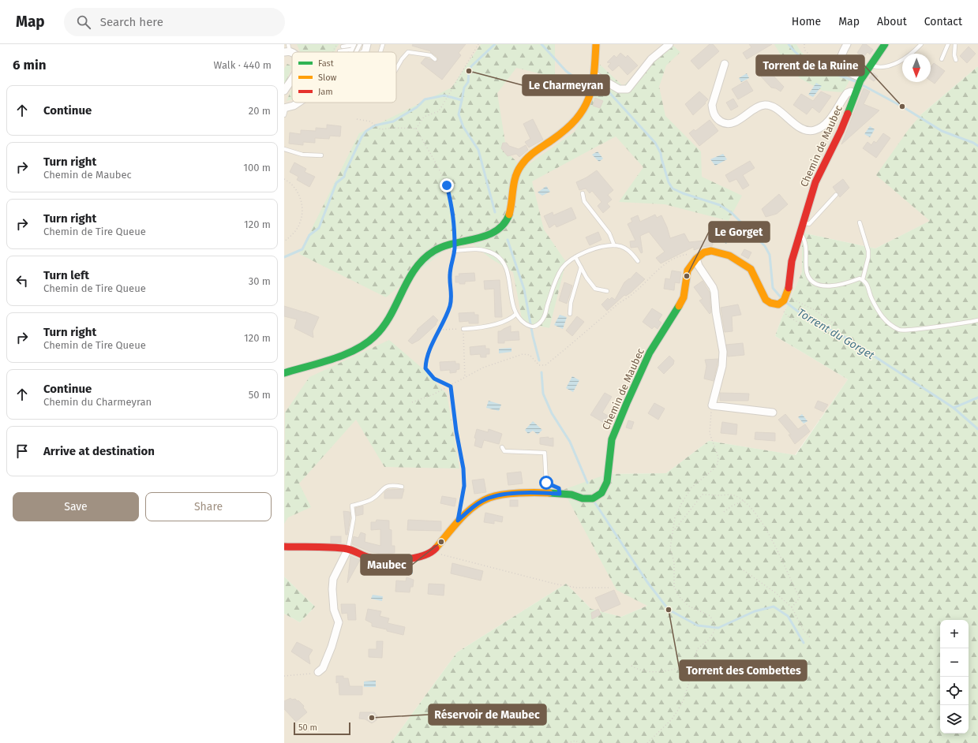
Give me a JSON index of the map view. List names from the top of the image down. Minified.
{"streets":{"street":["Chemin de Maubec"]},"water":["Torrent du Gorget"],"places":["Le Charmeyran","Torrent de la Ruine","Le Gorget","Maubec","Torrent des Combettes","Réservoir de Maubec"],"legend":["Fast","Slow","Jam"],"scale_bar":"50 m","north":"bottom","page":{"header":"Map","search":"Search here","nav":["Home","Map","About","Contact"],"heading":["6 min","Walk · 440 m"],"list":[["Continue","20 m"],["Turn right","Chemin de Maubec","100 m"],["Turn right","Chemin de Tire Queue","120 m"],["Turn left","Chemin de Tire Queue","30 m"],["Turn right","Chemin de Tire Queue","120 m"],["Continue","Chemin du Charmeyran","50 m"],"Arrive at destination"],"buttons":["Save","Share"],"map_buttons":["+","−"],"scale":"50 m"}}
